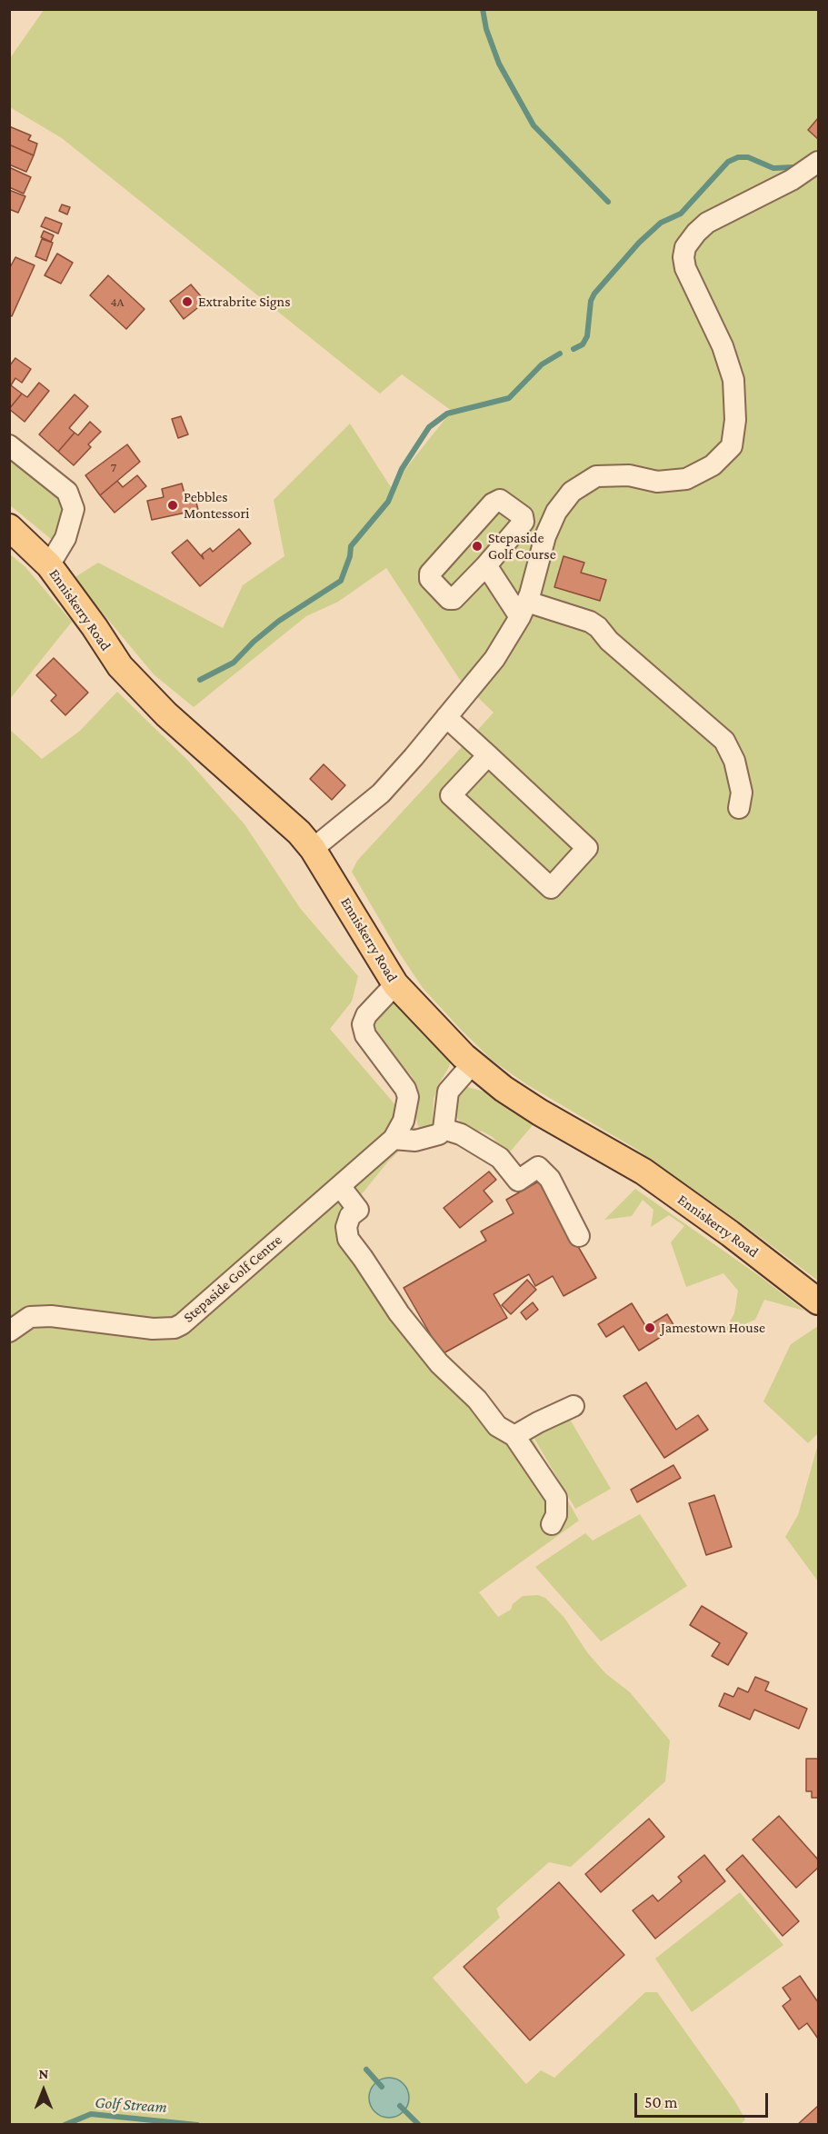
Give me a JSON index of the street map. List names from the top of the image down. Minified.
{"streets":{"main road":["Enniskerry Road"],"street":["Stepaside Golf Centre"]},"water":["Golf Stream"],"places":["Extrabrite Signs","Pebbles Montessori","Stepaside Golf Course","Jamestown House"],"house_numbers":["4A","7"],"scale_bar":"50 m","north":"top"}
